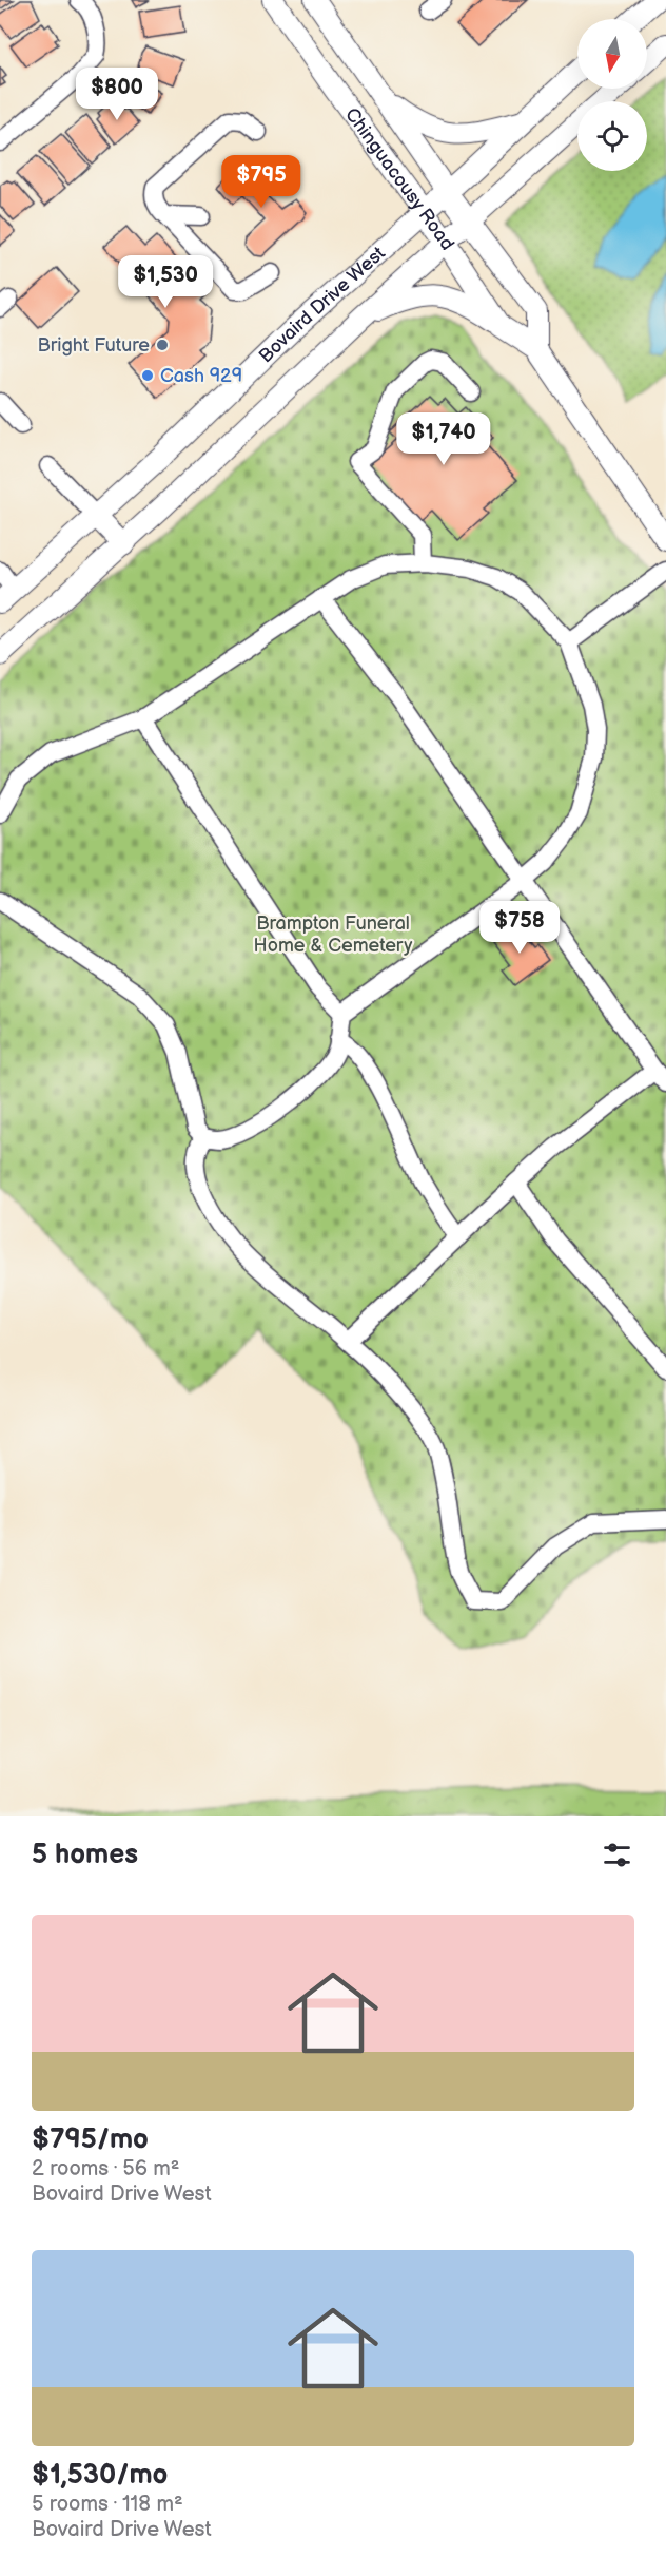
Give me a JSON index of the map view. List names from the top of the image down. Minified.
{"streets":{"main road":["Chinguacousy Road","Bovaird Drive West"]},"crossings":[["Chinguacousy Road","Bovaird Drive West"]],"parks":["Brampton Funeral Home & Cemetery"],"places":["Bright Future","Cash 929"],"north":"bottom","page":{"price":["$800","$795","$1,530","$1,740","$758"],"heading":"5 homes","list":[{"name":"$795/mo","note":"2 rooms · 56 m² · Bovaird Drive West"},{"name":"$1,530/mo","note":"5 rooms · 118 m² · Bovaird Drive West"}]}}
